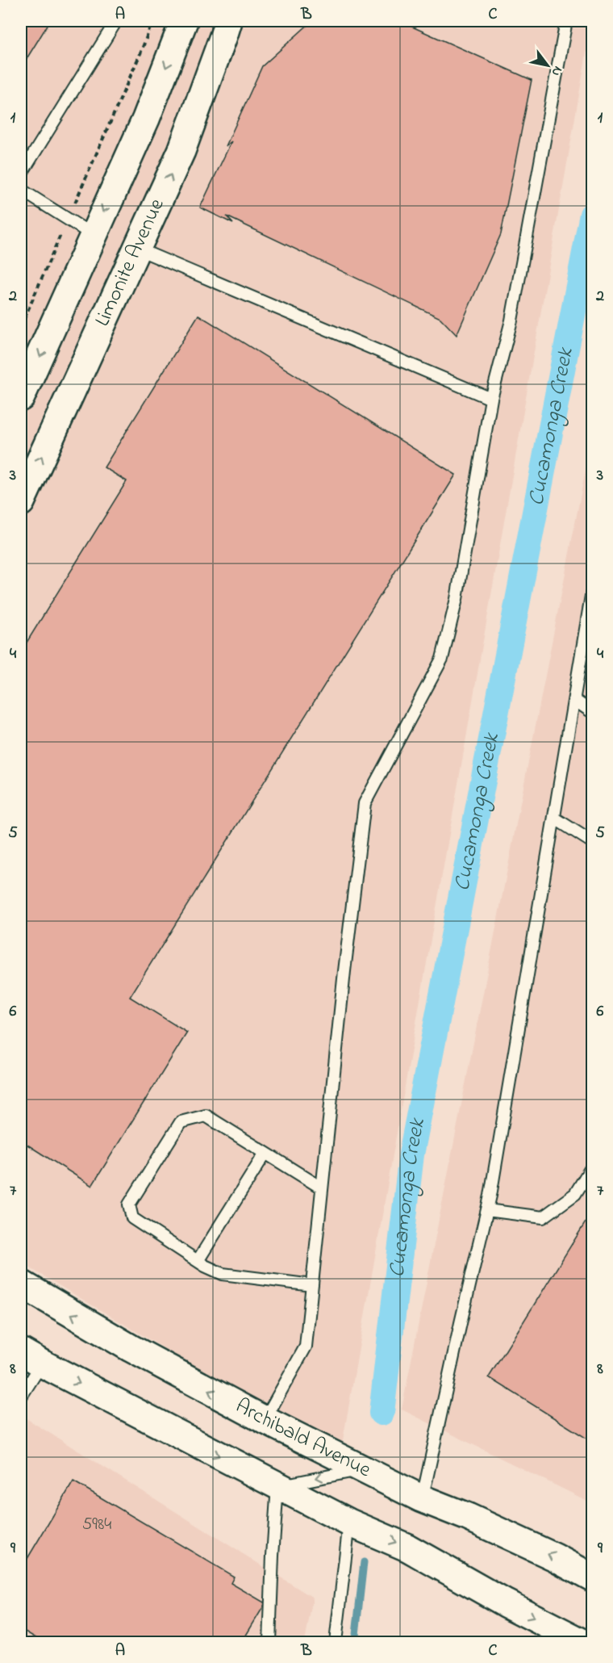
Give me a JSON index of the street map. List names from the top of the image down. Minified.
{"streets":{"main road":["Limonite Avenue","Archibald Avenue"]},"water":["Cucamonga Creek"],"house_numbers":["5984"],"north":"bottom right","grid":{"columns":["A","B","C"],"rows":["1","2","3","4","5","6","7","8","9"]}}
